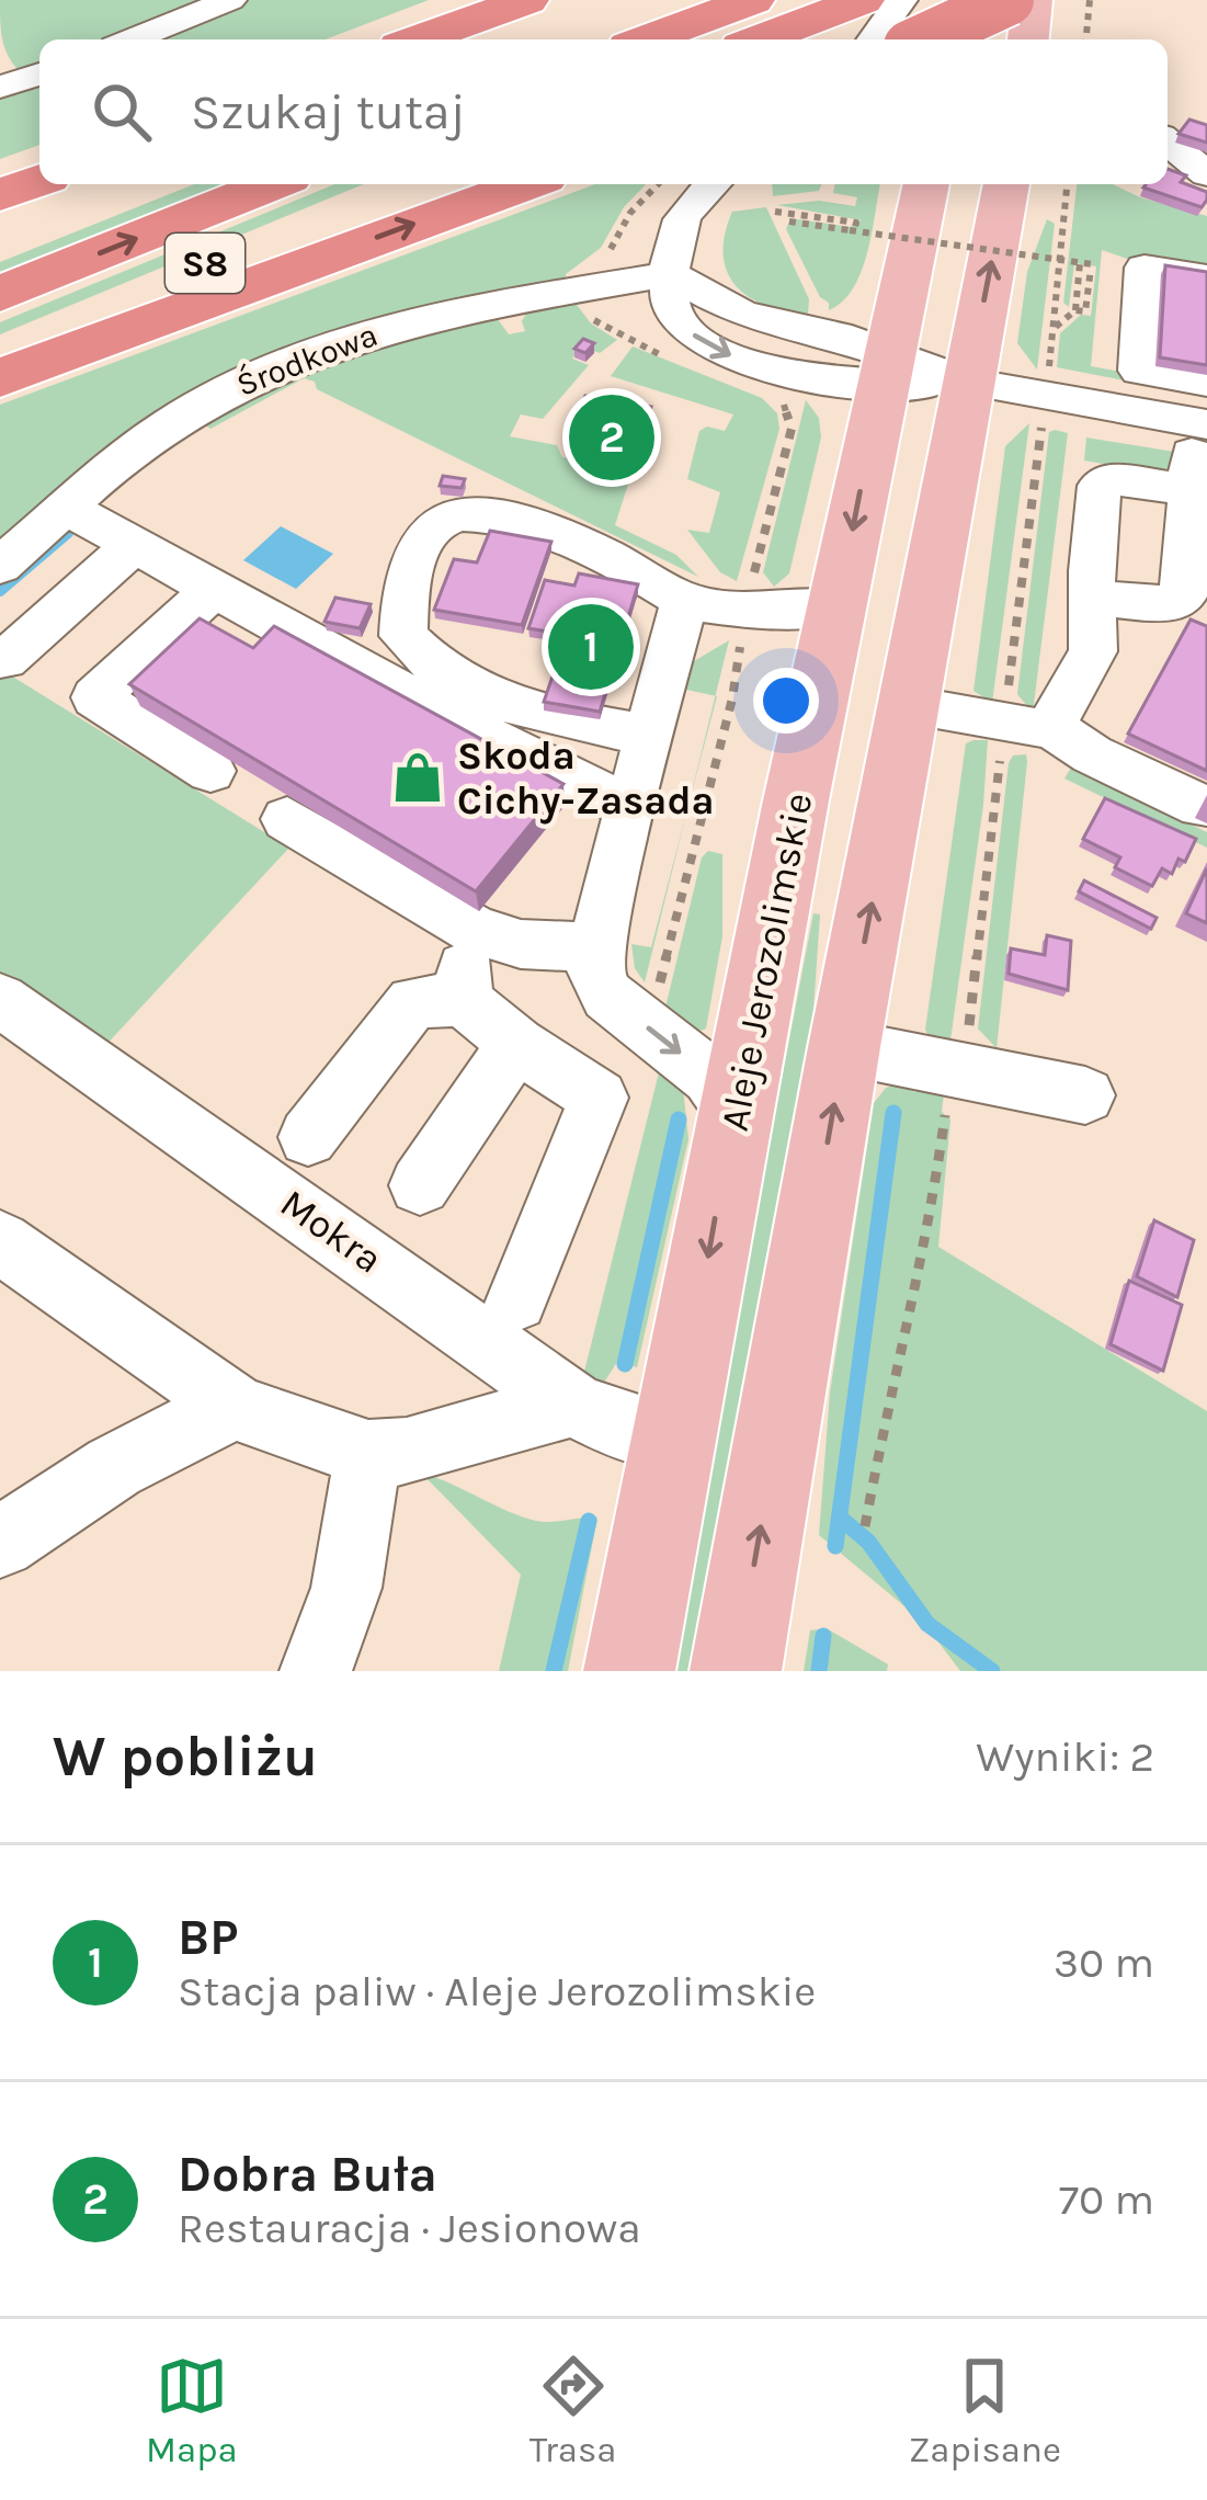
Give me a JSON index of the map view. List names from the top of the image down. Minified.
{"streets":{"highway":["S8"],"main road":["Aleje Jerozolimskie"],"street":["Środkowa","Mokra"]},"crossings":[["Aleje Jerozolimskie","Mokra"]],"places":{"shop":["Skoda Cichy-Zasada"]},"page":{"search":"Szukaj tutaj","pins":["2","1"],"heading":["W pobliżu","Wyniki: 2"],"list":[{"mark":"1","name":"BP","note":"Stacja paliw · Aleje Jerozolimskie","value":"30 m"},{"mark":"2","name":"Dobra Buła","note":"Restauracja · Jesionowa","value":"70 m"}],"nav":["Mapa","Trasa","Zapisane"]}}
